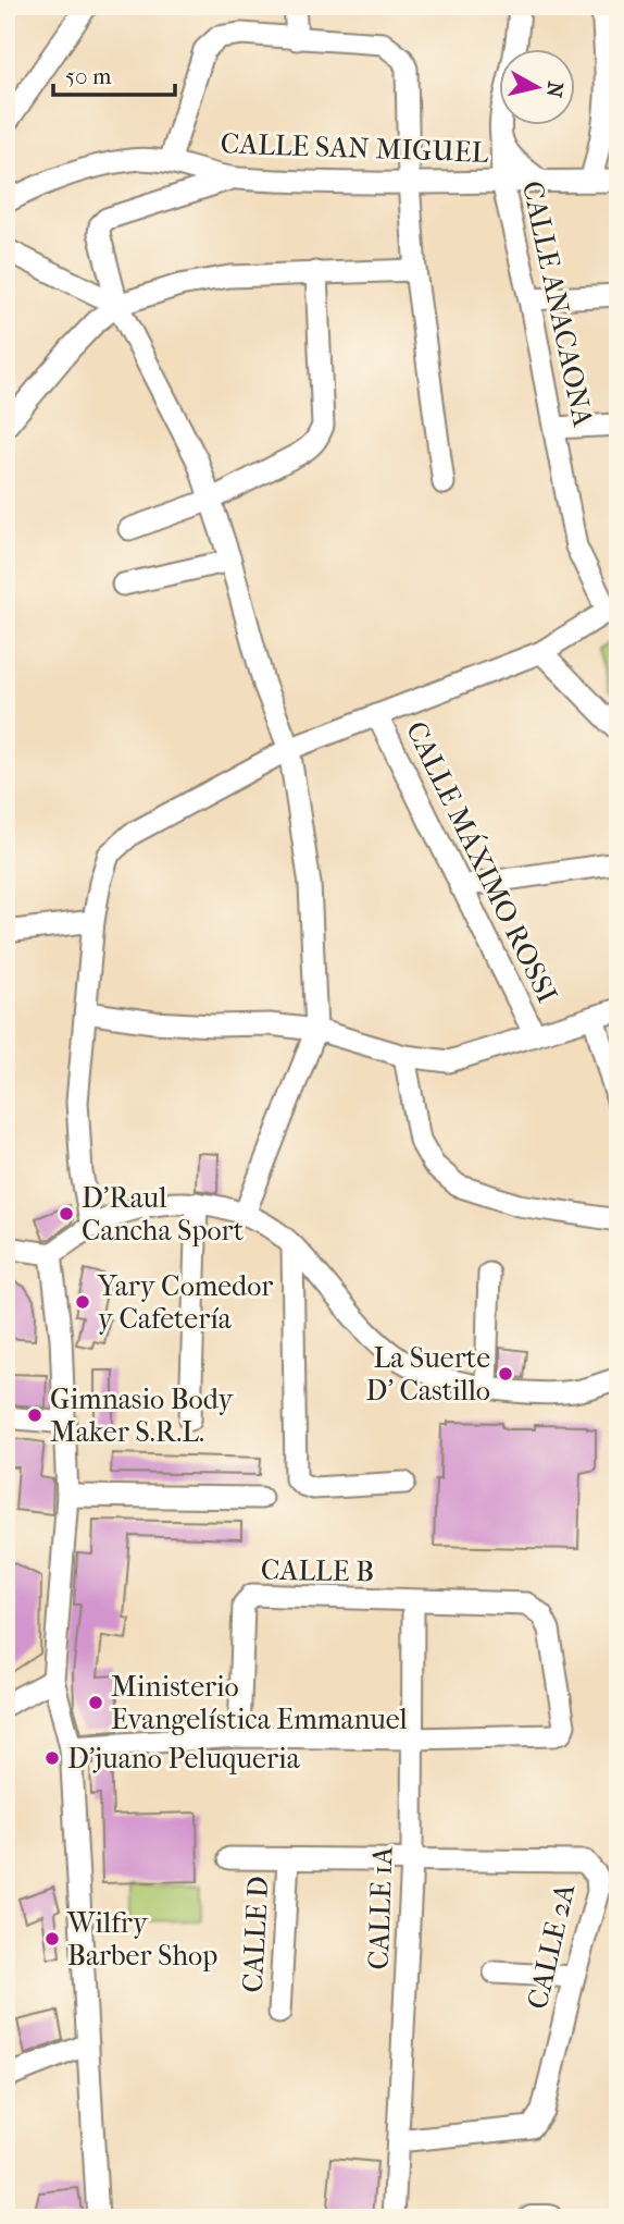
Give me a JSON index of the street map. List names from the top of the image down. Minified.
{"streets":{"street":["CALLE SAN MIGUEL","CALLE ANACAONA","CALLE MÁXIMO ROSSI","CALLE B","CALLE 1A","CALLE D","CALLE 2A"]},"crossings":[["CALLE SAN MIGUEL","CALLE ANACAONA"],["CALLE B","CALLE 1A"],["CALLE 1A","CALLE 2A"],["CALLE D","CALLE 2A"]],"places":["D'Raul Cancha Sport","Yary Comedor y Cafetería","La Suerte D' Castillo","Gimnasio Body Maker S.R.L.","Ministerio Evangelística Emmanuel","D'juano Peluqueria","Wilfry Barber Shop"],"scale_bar":"50 m","north":"right"}
